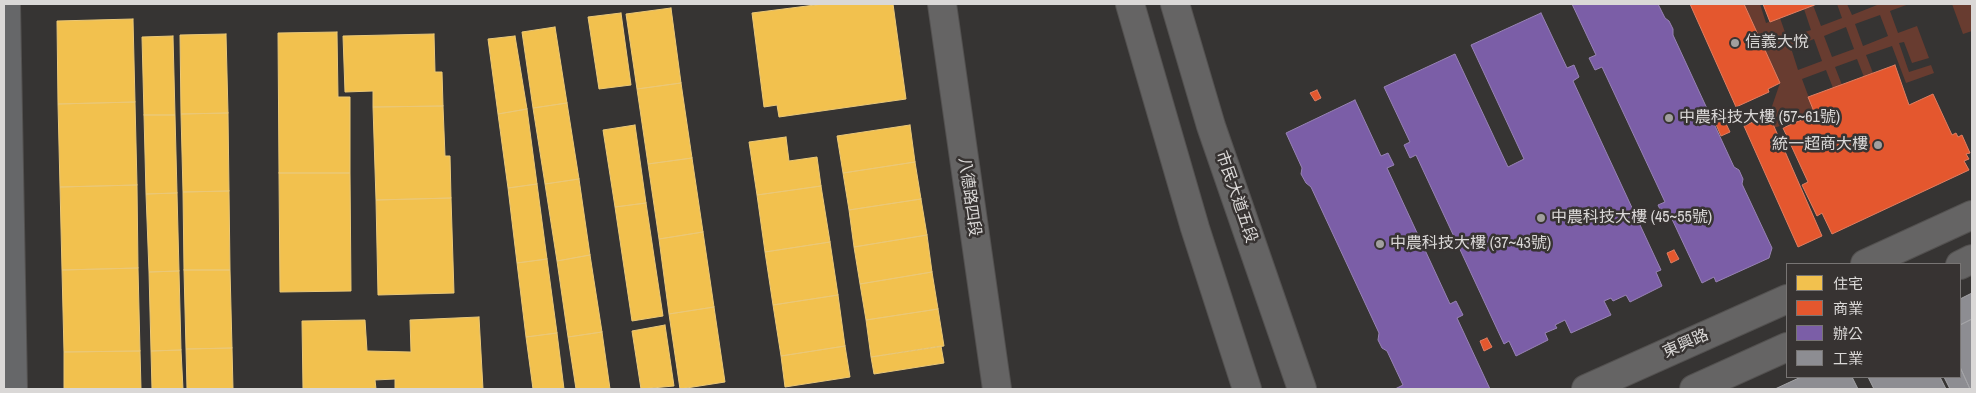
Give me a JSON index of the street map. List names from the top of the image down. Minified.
{"streets":{"street":["八德路四段","市民大道五段","東興路"]},"places":["信義大悅","中農科技大樓 (57~61號)","統一超商大樓","中農科技大樓 (45~55號)","中農科技大樓 (37~43號)"],"legend":["住宅","商業","辦公","工業"]}
